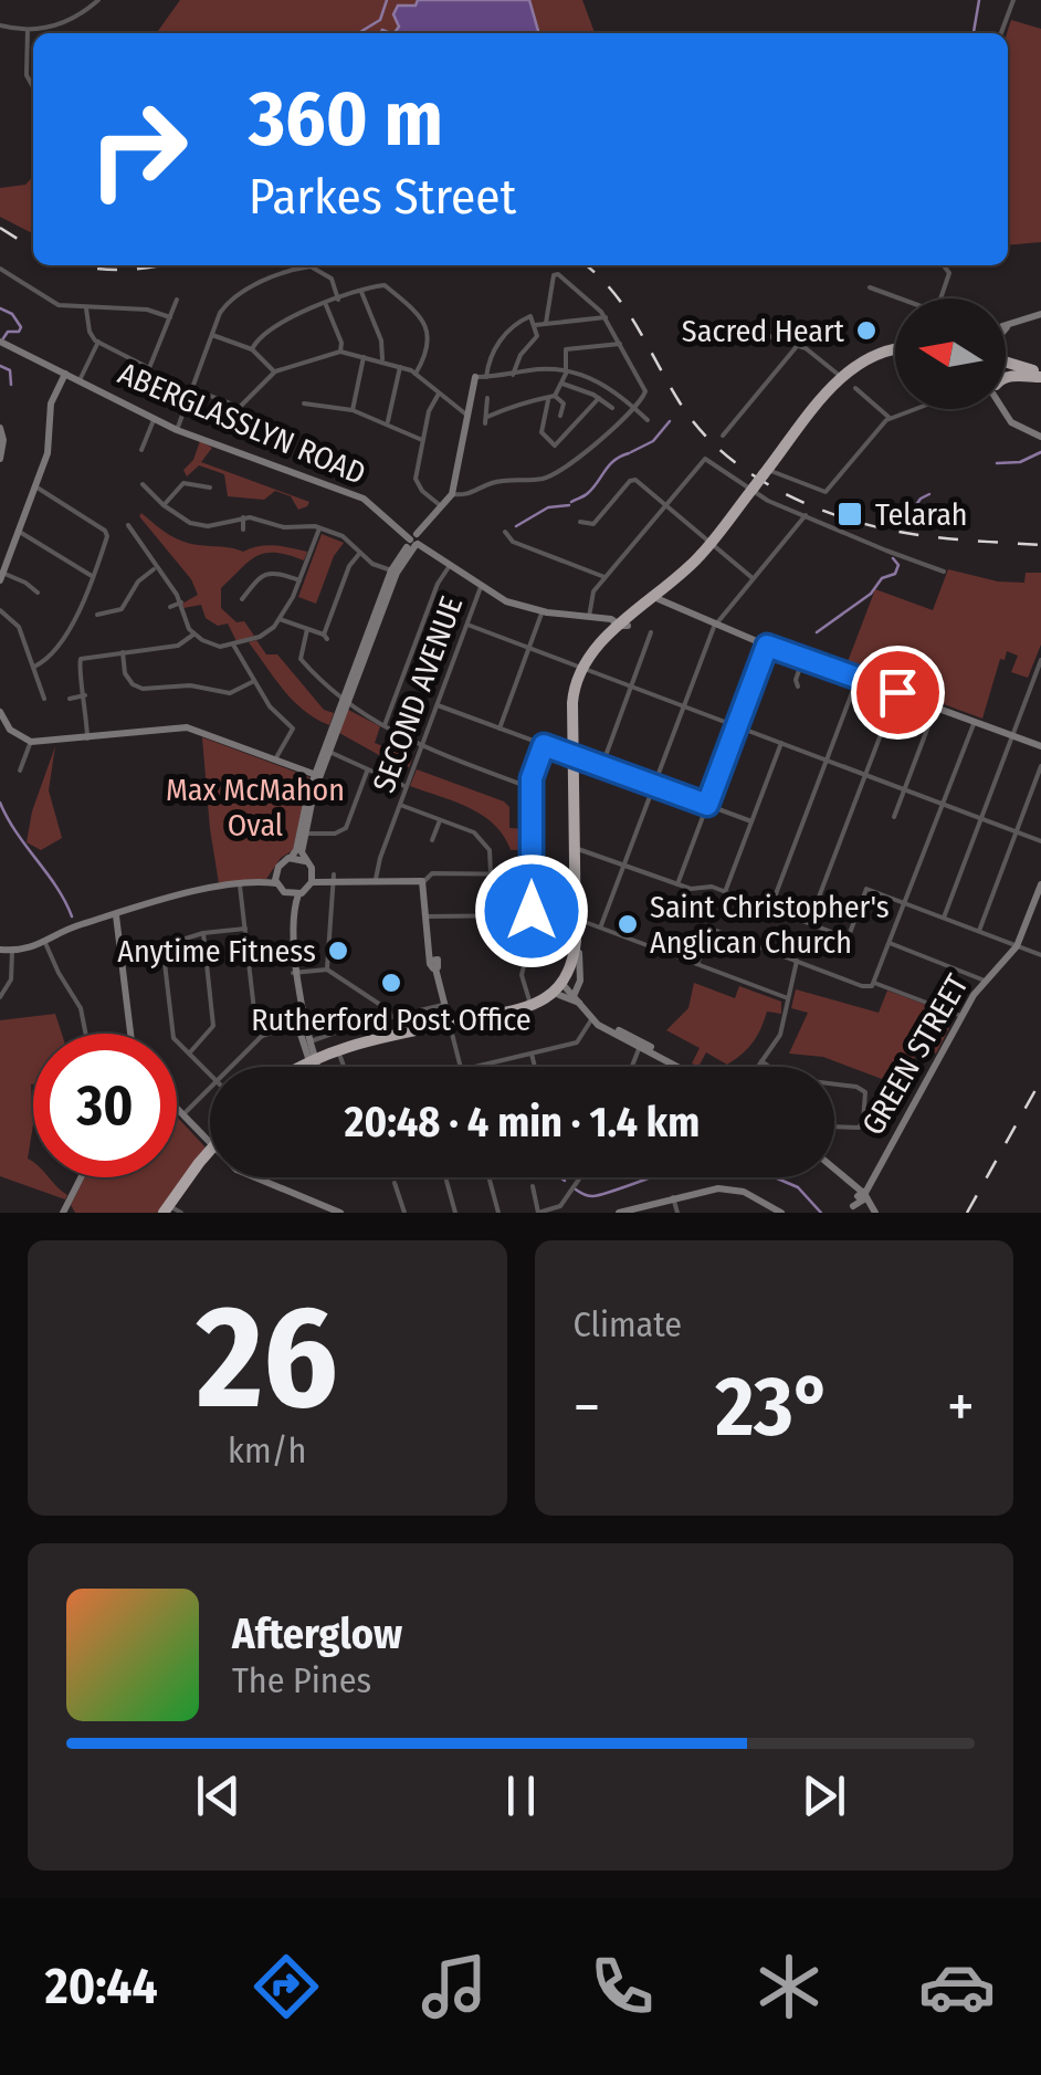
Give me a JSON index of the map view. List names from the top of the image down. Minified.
{"streets":{"street":["ABERGLASSLYN ROAD","SECOND AVENUE","GREEN STREET"]},"parks":["Max McMahon Oval"],"places":{"other":["Sacred Heart","Saint Christopher's Anglican Church","Anytime Fitness","Rutherford Post Office"],"transit":["Telarah"]},"north":"left","page":{"turn":["360 m","Parkes Street"],"limit":"30","trip":"20:48 · 4 min · 1.4 km","tile":[["26","km/h"],"Climate"],"heat":["−","23°","+"],"song":["Afterglow","The Pines"],"tabs":"20:44"}}
